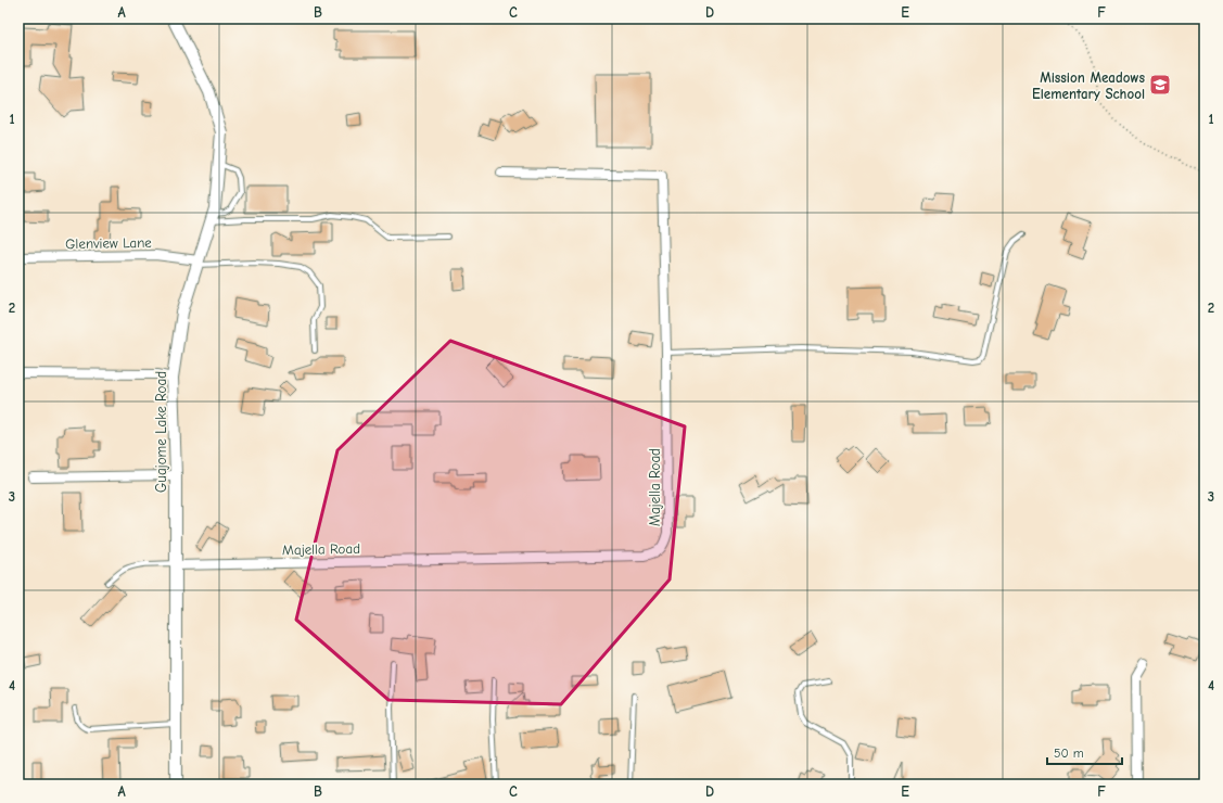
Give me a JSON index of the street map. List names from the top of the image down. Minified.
{"streets":{"street":["Glenview Lane","Guajome Lake Road","Majella Road"]},"crossings":[["Glenview Lane","Guajome Lake Road"],["Guajome Lake Road","Majella Road"]],"places":{"school or university":["Mission Meadows Elementary School"]},"scale_bar":"50 m","grid":{"columns":["A","B","C","D","E","F"],"rows":["1","2","3","4"]}}
